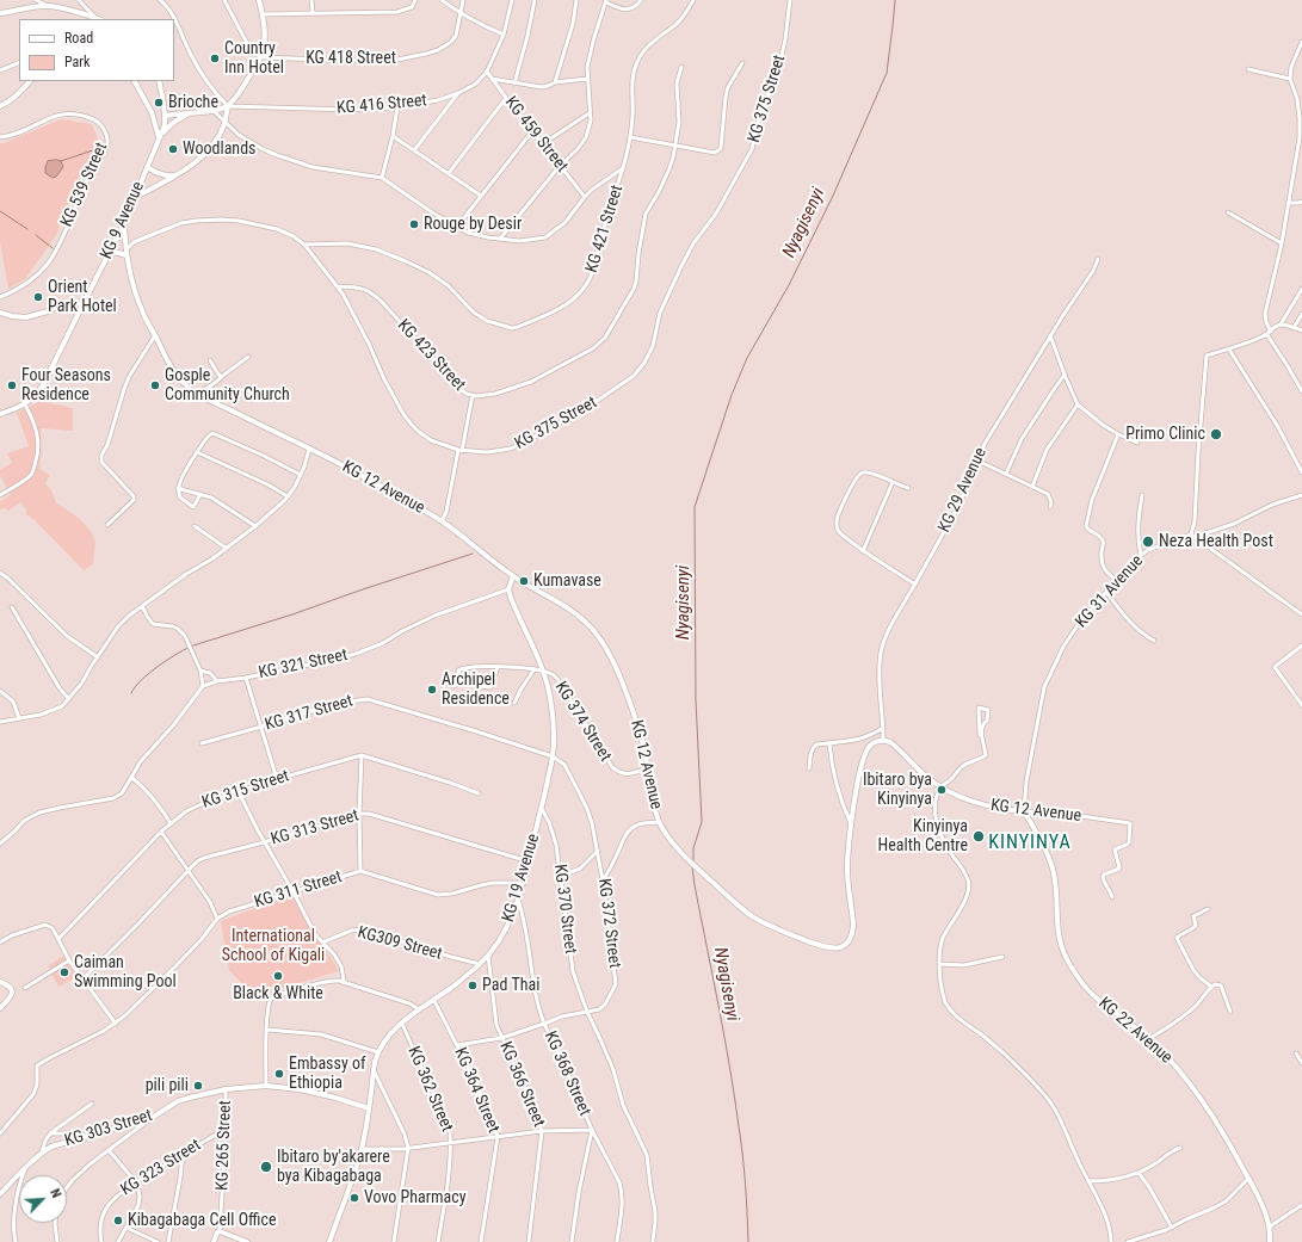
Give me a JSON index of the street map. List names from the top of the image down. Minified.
{"streets":{"main road":["KG 9 Avenue","KG 12 Avenue","KG 19 Avenue","KG 22 Avenue","KG 303 Street"],"street":["KG 418 Street","KG 375 Street","KG 416 Street","KG 459 Street","KG 539 Street","KG 421 Street","KG 423 Street","KG 29 Avenue","KG 31 Avenue","KG 321 Street","KG 317 Street","KG 374 Street","KG 315 Street","KG 313 Street","KG 311 Street","KG 370 Street","KG 372 Street","KG309 Street","KG 368 Street","KG 366 Street","KG 362 Street","KG 364 Street","KG 265 Street","KG 323 Street"]},"crossings":[["KG 375 Street","KG 421 Street"],["KG 375 Street","KG 423 Street"],["KG 375 Street","KG 12 Avenue"],["KG 416 Street","KG 459 Street"],["KG 9 Avenue","KG 12 Avenue"],["KG 12 Avenue","KG 29 Avenue"],["KG 12 Avenue","KG 31 Avenue"],["KG 12 Avenue","KG 374 Street"],["KG 12 Avenue","KG 22 Avenue"],["KG 31 Avenue","KG 22 Avenue"],["KG 321 Street","KG 19 Avenue"],["KG 317 Street","KG 19 Avenue"],["KG 317 Street","KG 372 Street"],["KG 374 Street","KG 19 Avenue"],["KG 313 Street","KG 19 Avenue"],["KG 19 Avenue","KG 311 Street"],["KG 19 Avenue","KG 370 Street"],["KG 19 Avenue","KG 372 Street"],["KG 19 Avenue","KG309 Street"],["KG 19 Avenue","KG 368 Street"],["KG 19 Avenue","KG 366 Street"],["KG 19 Avenue","KG 362 Street"],["KG 19 Avenue","KG 364 Street"],["KG 19 Avenue","KG 303 Street"],["KG 370 Street","KG 372 Street"],["KG 372 Street","KG 368 Street"],["KG 372 Street","KG 366 Street"],["KG 372 Street","KG 364 Street"],["KG 303 Street","KG 265 Street"],["KG 265 Street","KG 323 Street"]],"districts":["KINYINYA"],"water":["Nyagisenyi"],"parks":["International School of Kigali"],"places":["Country Inn Hotel","Brioche","Woodlands","Rouge by Desir","Orient Park Hotel","Four Seasons Residence","Gosple Community Church","Primo Clinic","Neza Health Post","Kumavase","Archipel Residence","Ibitaro bya Kinyinya","Kinyinya Health Centre","Caiman Swimming Pool","Black & White","Pad Thai","Embassy of Ethiopia","pili pili","Ibitaro by'akarere bya Kibagabaga","Vovo Pharmacy","Kibagabaga Cell Office"],"legend":["Road","Park"],"north":"top right"}
